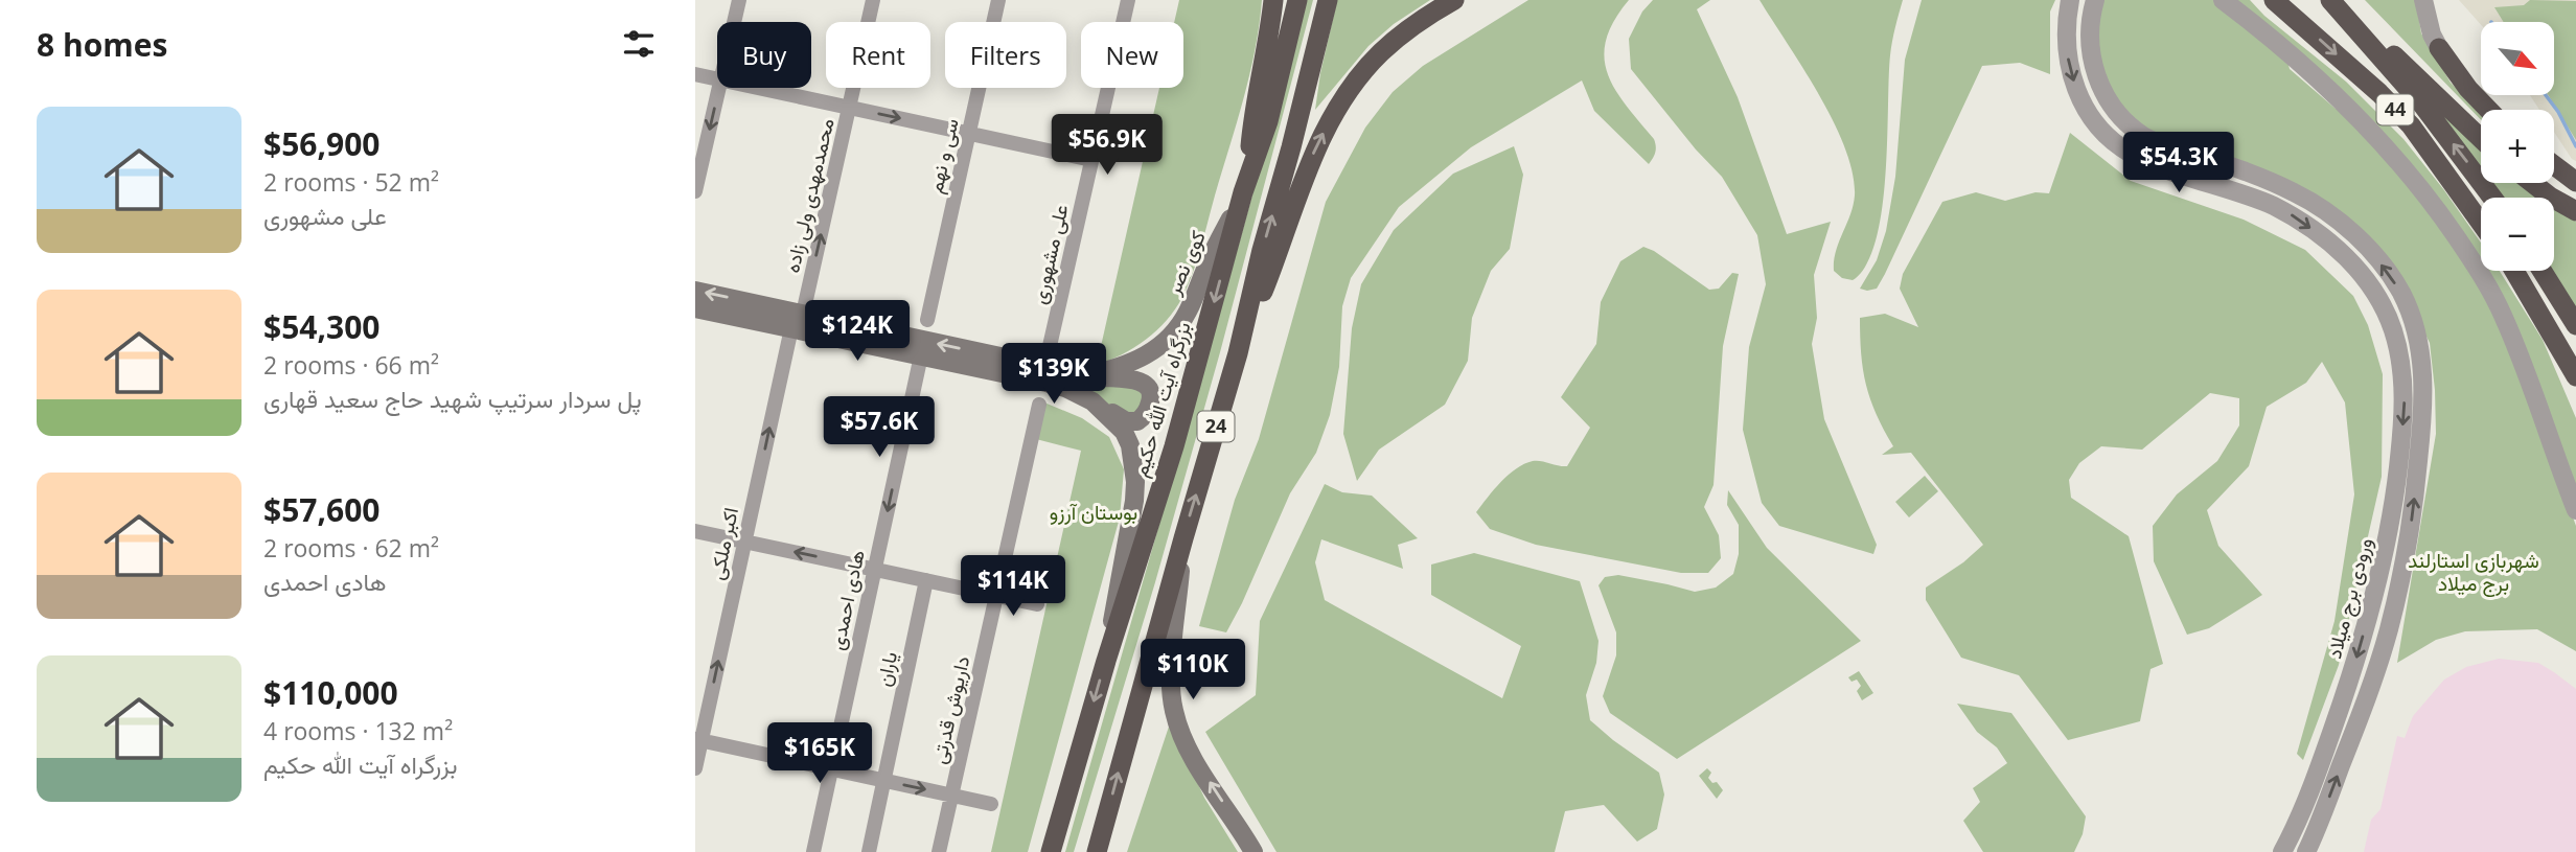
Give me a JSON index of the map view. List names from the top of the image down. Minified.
{"streets":{"highway":["44","بزرگراه آیت الله حکیم","24"],"main road":["کوی نصر"],"street":["سی و نهم","محمدمهدی ولی زاده","علی مشهوری","اکبر ملکی","ورودی برج میلاد","هادی احمدی","یاران","داریوش قدرتی"]},"crossings":[["محمدمهدی ولی زاده","کوی نصر"],["محمدمهدی ولی زاده","اکبر ملکی"],["کوی نصر","بزرگراه آیت الله حکیم"],["کوی نصر","اکبر ملکی"],["کوی نصر","هادی احمدی"]],"one_way":["اکبر ملکی","هادی احمدی"],"parks":["بوستان آرزو","شهربازی استارلند برج میلاد"],"north":"bottom right","page":{"heading":"8 homes","map_buttons":["+","−"],"chip":["Buy","Rent","Filters","New"],"list":[{"name":"$56,900","note":"2 rooms · 52 m² · علی مشهوری"},{"name":"$54,300","note":"2 rooms · 66 m² · پل سردار سرتیپ شهید حاج سعید قهاری"},{"name":"$57,600","note":"2 rooms · 62 m² · هادی احمدی"},{"name":"$110,000","note":"4 rooms · 132 m² · بزرگراه آیت الله حکیم"}],"price":["$56.9K","$54.3K","$124K","$139K","$57.6K","$114K","$110K","$165K"]}}
